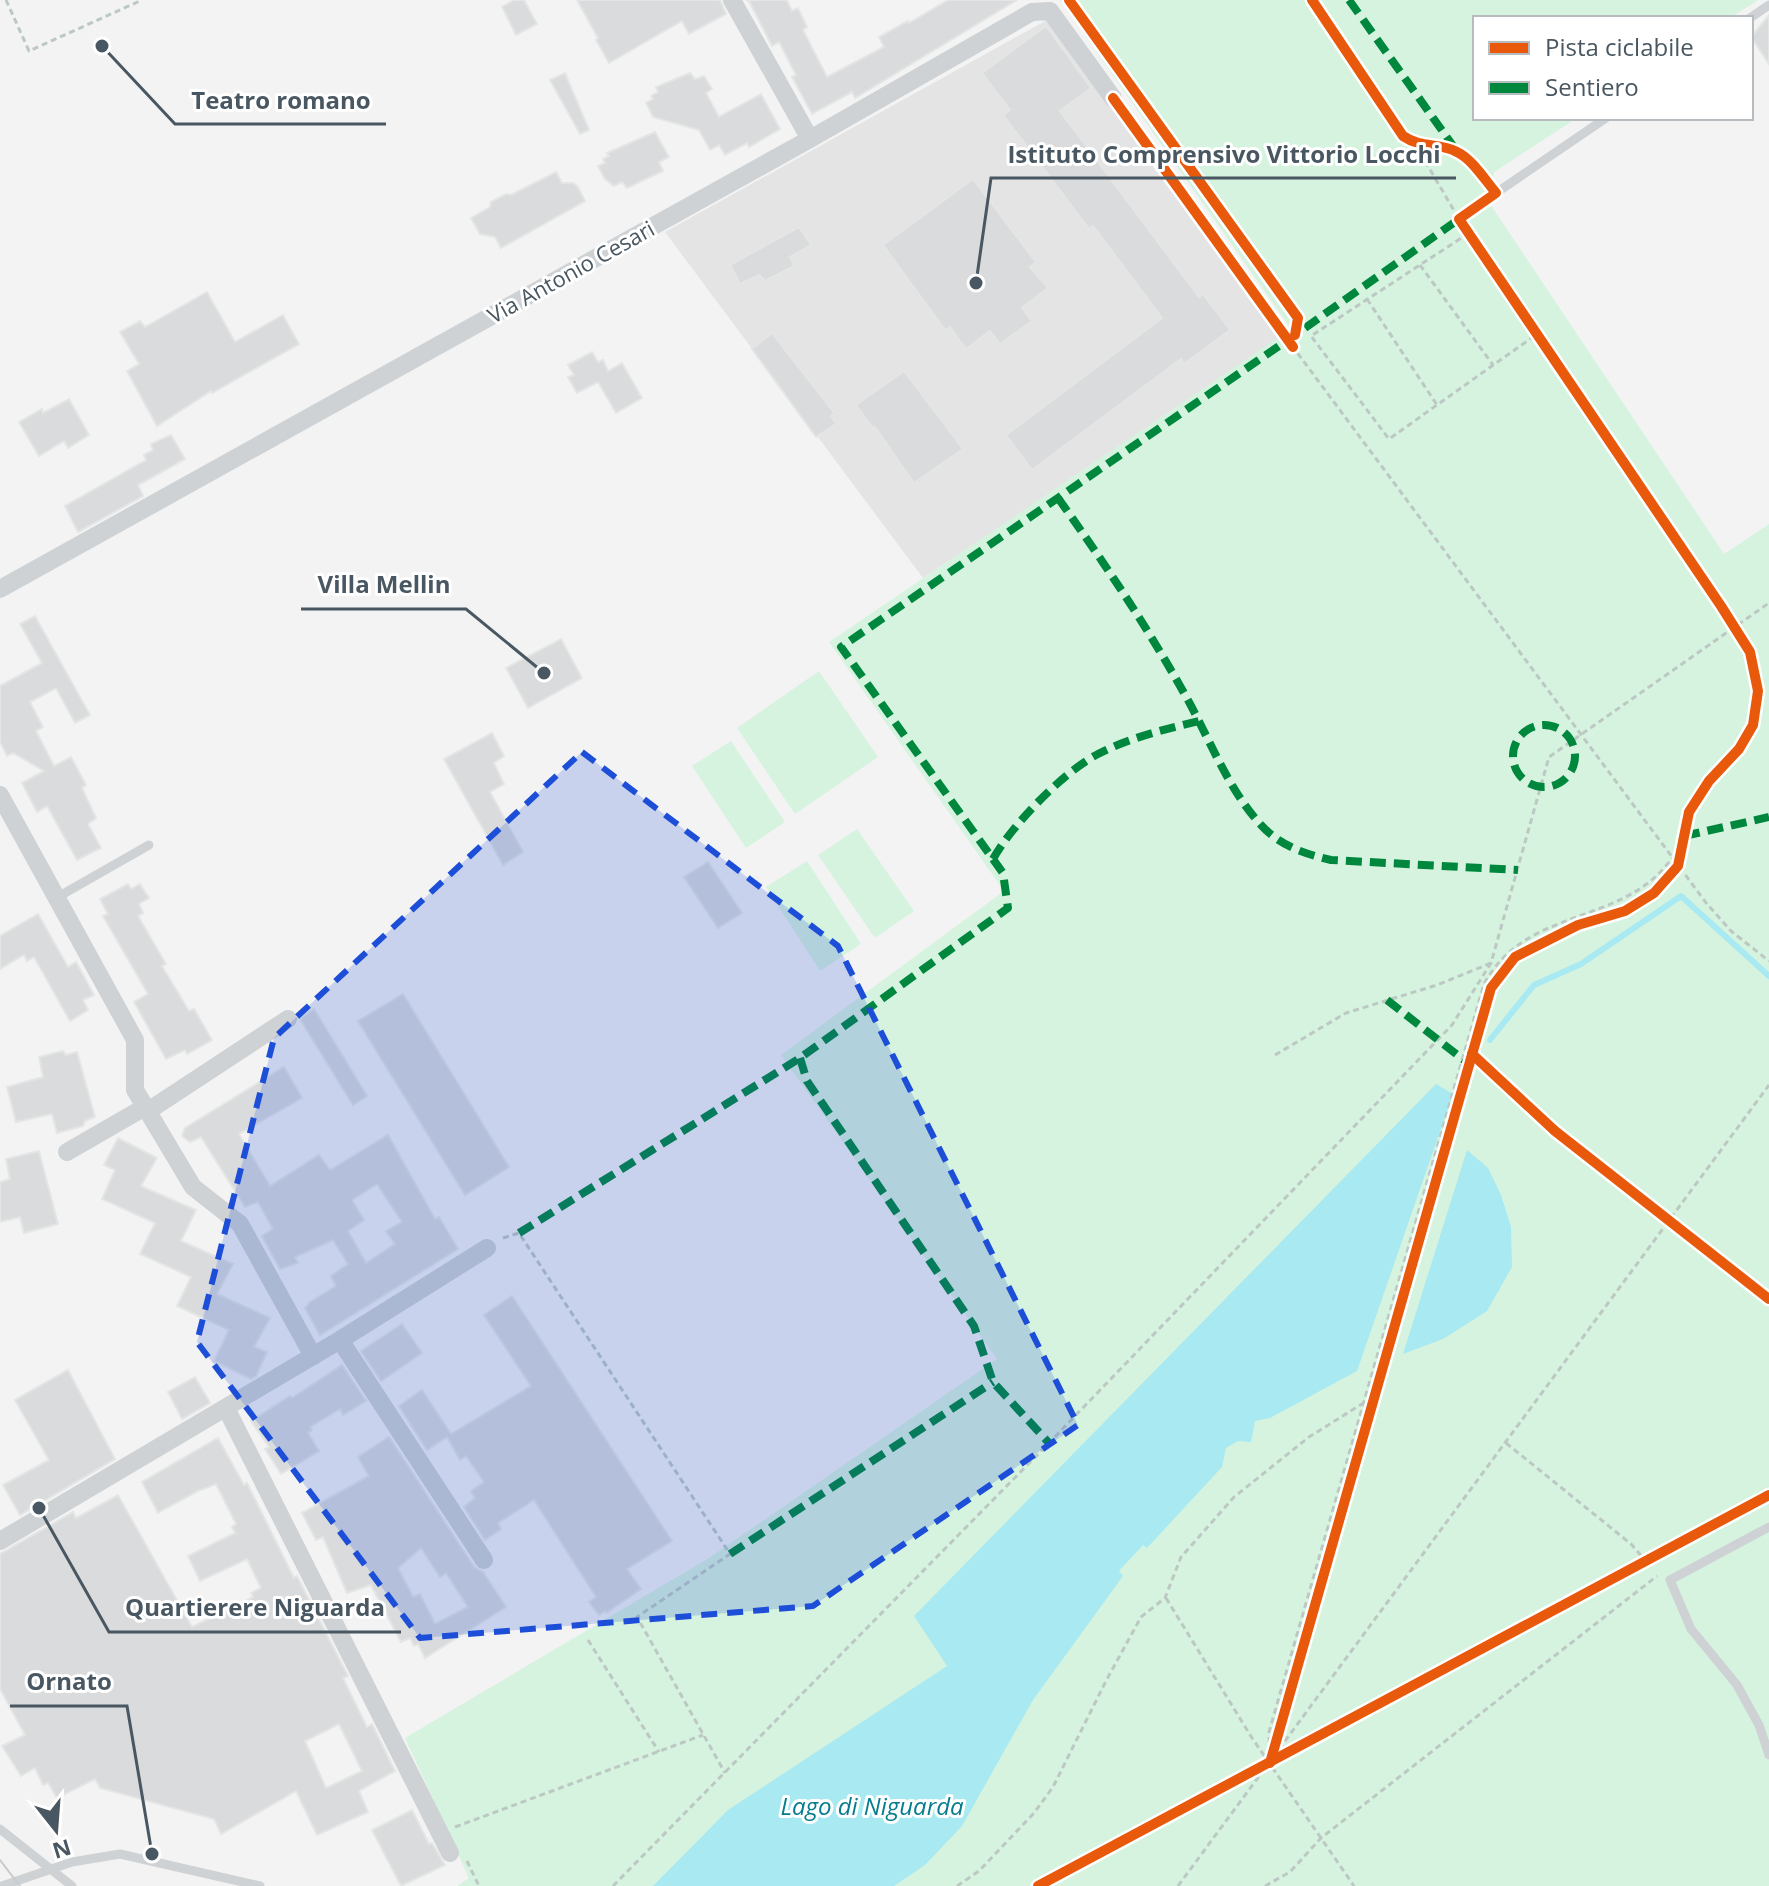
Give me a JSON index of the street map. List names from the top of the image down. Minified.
{"streets":{"street":["Via Antonio Cesari"]},"water":["Lago di Niguarda"],"places":["Teatro romano","Istituto Comprensivo Vittorio Locchi","Villa Mellin","Quartierere Niguarda","Ornato"],"legend":["Pista ciclabile","Sentiero"],"north":"bottom"}
